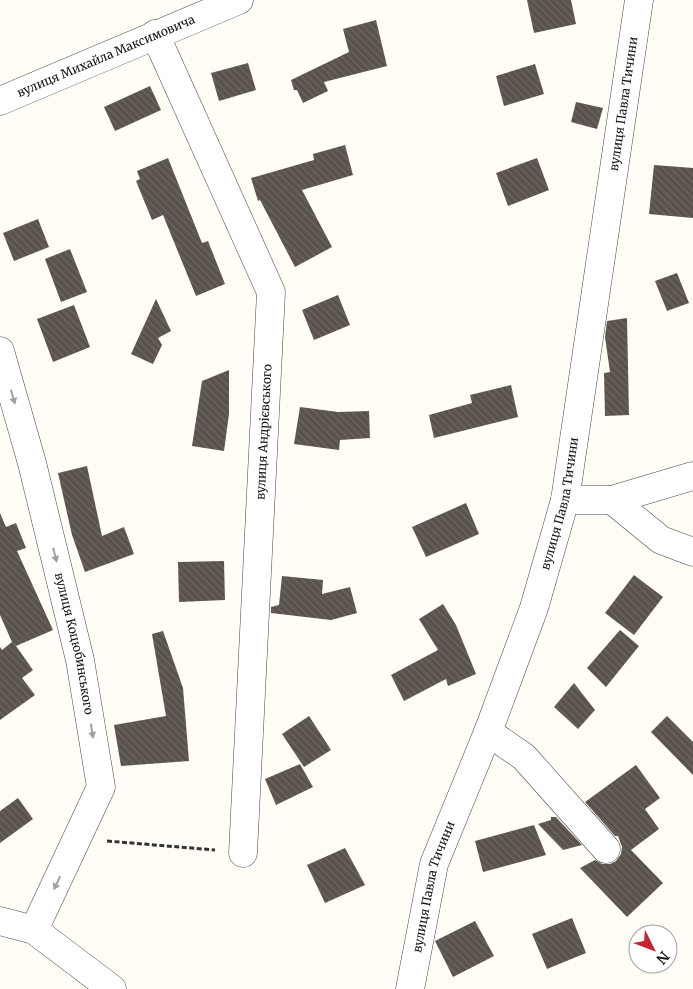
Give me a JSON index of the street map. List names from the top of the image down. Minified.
{"streets":{"street":["вулиця Михайла Максимовича","вулиця Павла Тичини","вулиця Андрієвського","вулиця Коцюбинського"]},"crossings":[["вулиця Михайла Максимовича","вулиця Андрієвського"]],"one_way":["вулиця Коцюбинського"],"north":"bottom right"}
